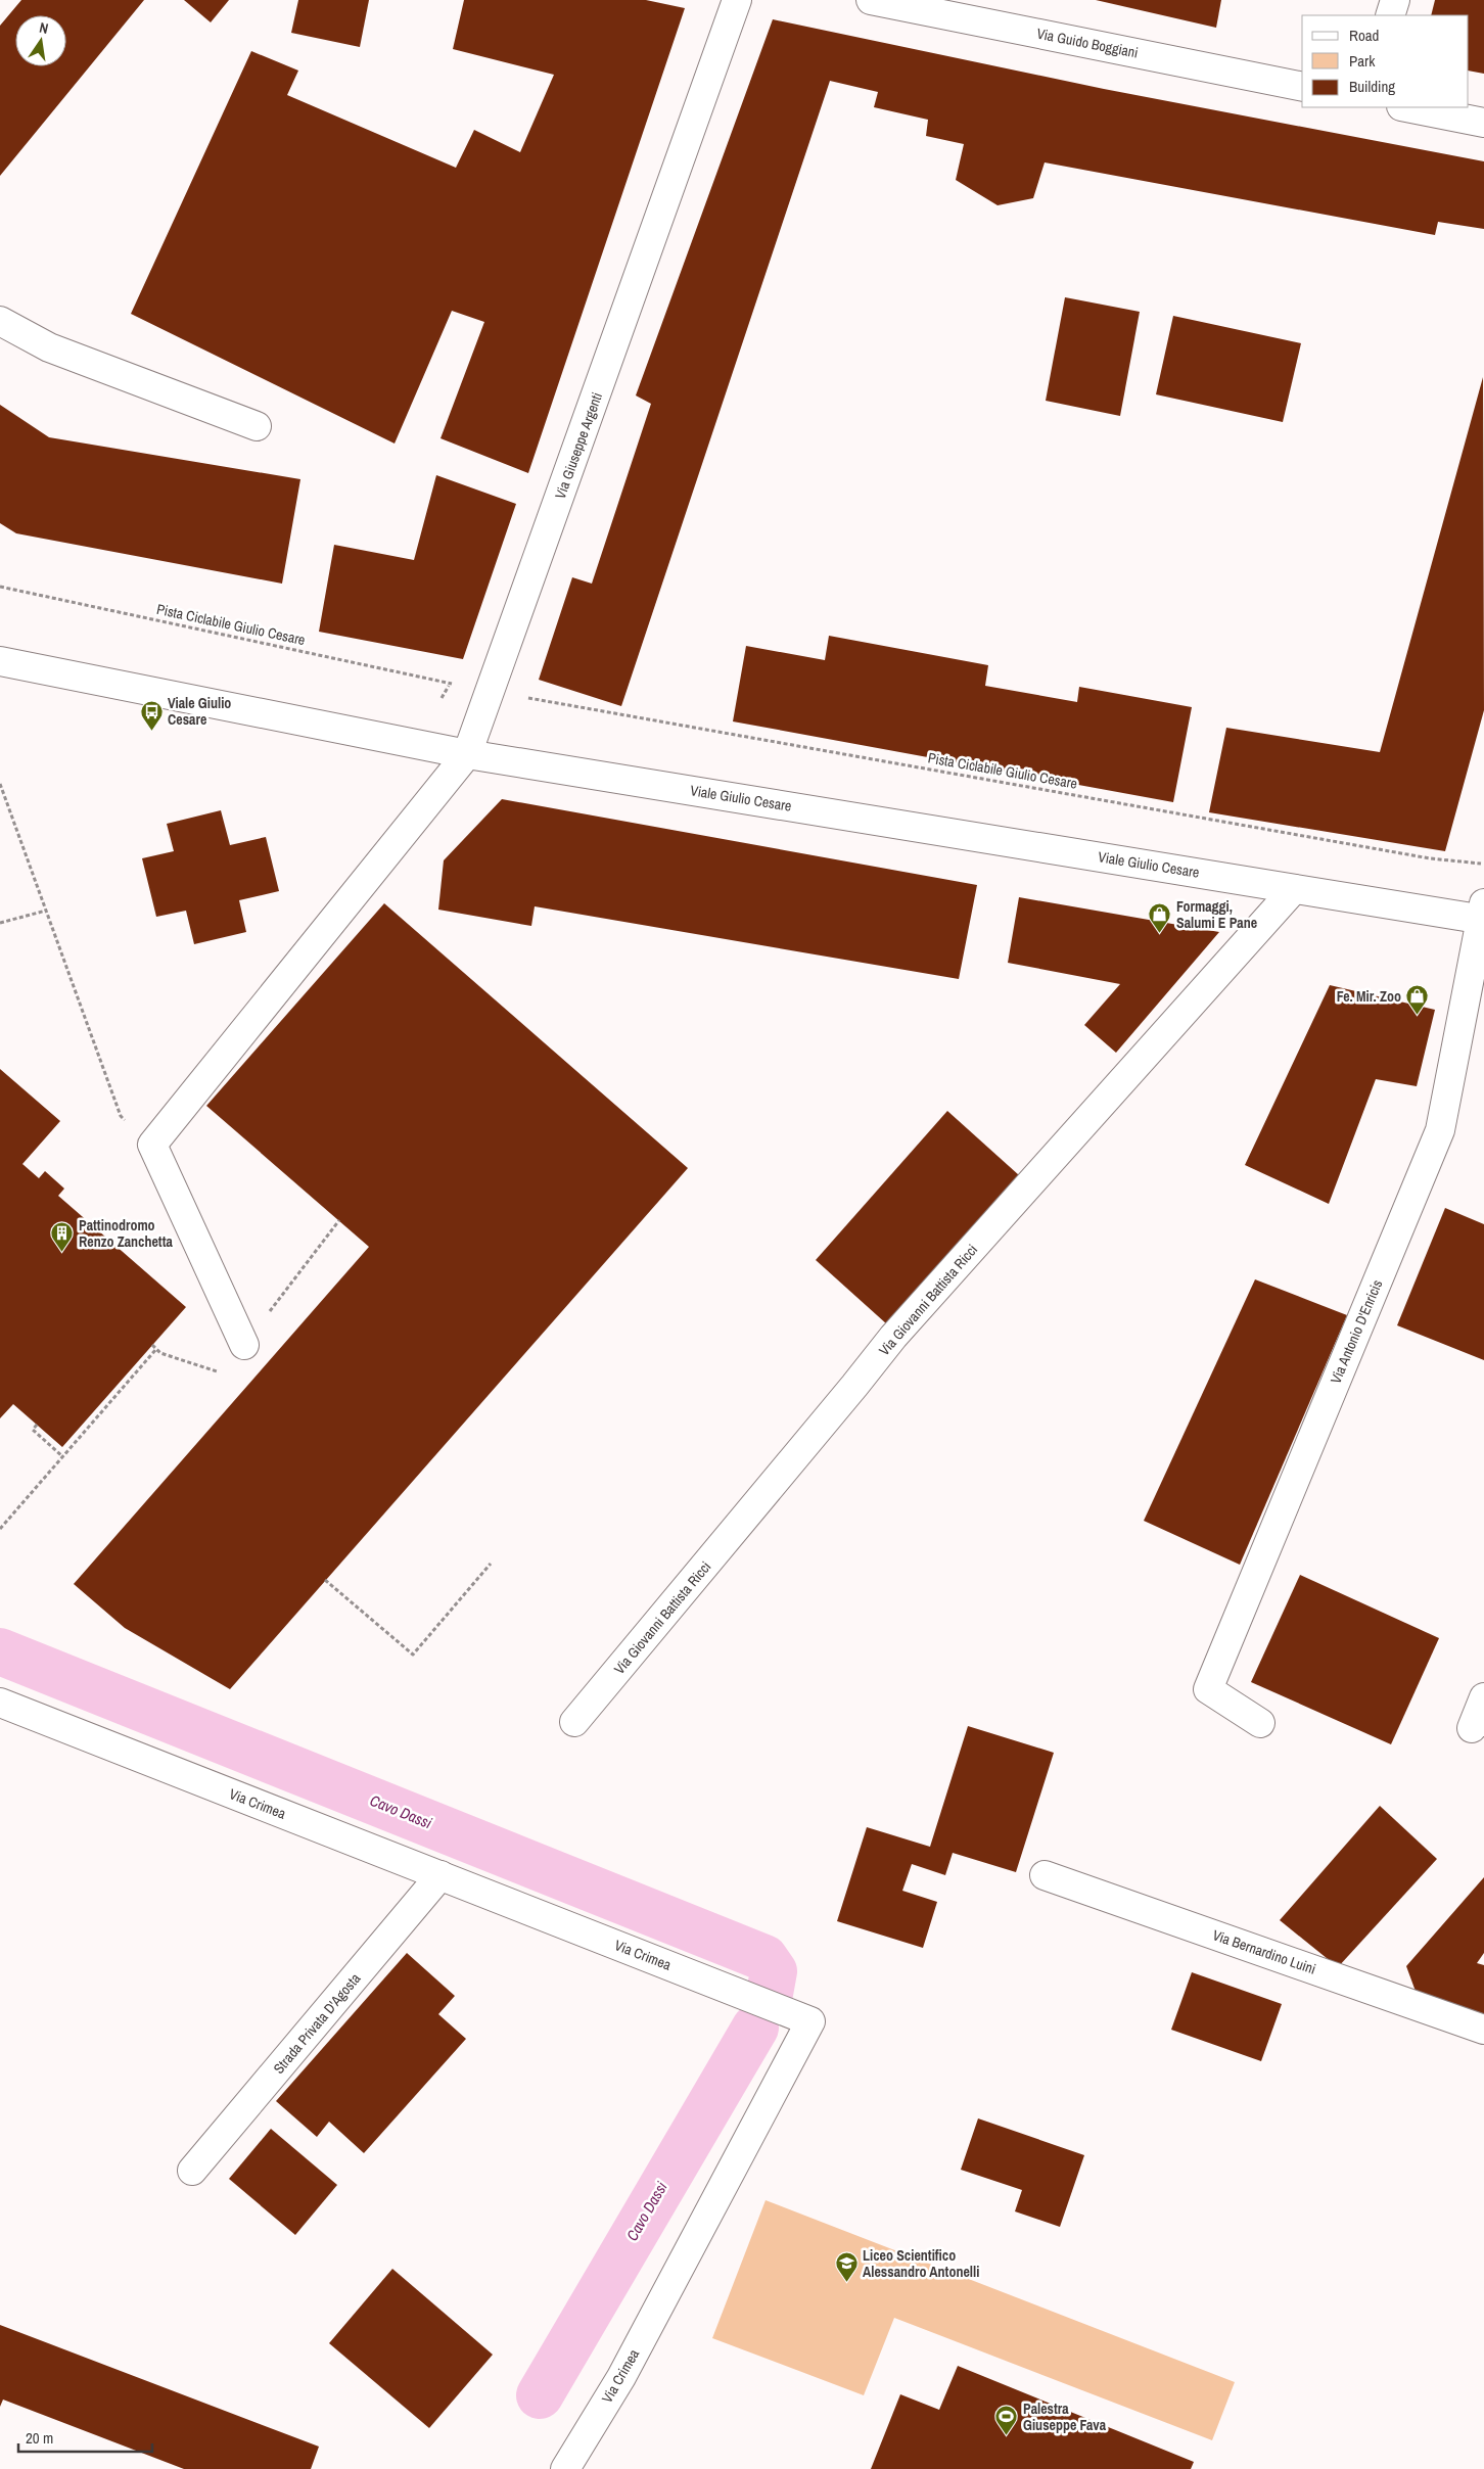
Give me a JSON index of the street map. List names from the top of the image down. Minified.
{"streets":{"street":["Via Guido Boggiani","Via Giuseppe Argenti","Viale Giulio Cesare","Via Giovanni Battista Ricci","Via Antonio D'Enricis","Via Crimea","Via Bernardino Luini","Strada Privata D'Agosta"],"path":["Pista Ciclabile Giulio Cesare"]},"crossings":[["Via Giuseppe Argenti","Viale Giulio Cesare"],["Viale Giulio Cesare","Via Giovanni Battista Ricci"],["Viale Giulio Cesare","Via Antonio D'Enricis"],["Via Crimea","Strada Privata D'Agosta"]],"water":["Cavo Dassi"],"places":{"bus stop":["Viale Giulio Cesare"],"shop":["Formaggi, Salumi E Pane","Fe. Mir. Zoo"],"building":["Pattinodromo Renzo Zanchetta"],"school or university":["Liceo Scientifico Alessandro Antonelli"],"sports":["Palestra Giuseppe Fava"]},"legend":["Road","Park","Building"],"scale_bar":"20 m","north":"top"}
